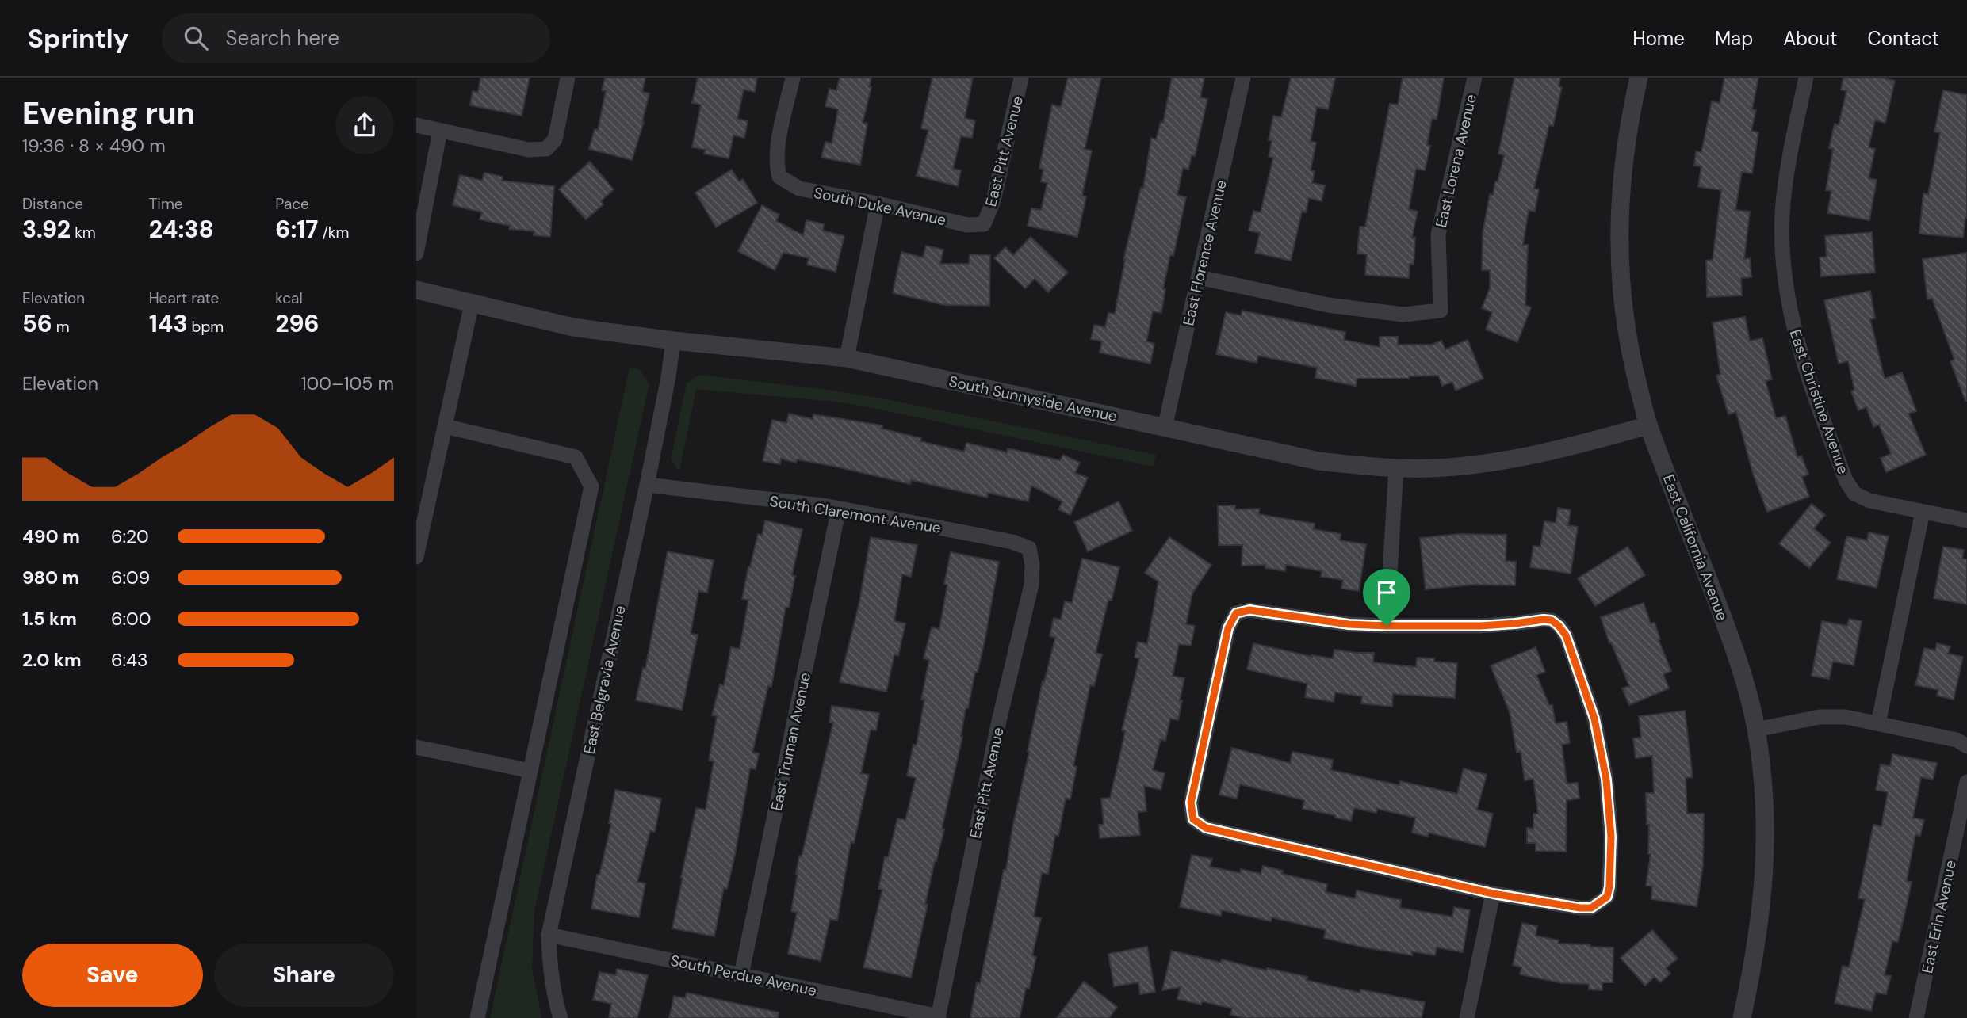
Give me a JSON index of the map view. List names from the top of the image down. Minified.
{"streets":{"street":["East Pitt Avenue","East Lorena Avenue","South Duke Avenue","East Florence Avenue","South Sunnyside Avenue","East Christine Avenue","South Claremont Avenue","East California Avenue","East Belgravia Avenue","East Truman Avenue","East Erin Avenue","South Perdue Avenue"]},"crossings":[["East Pitt Avenue","South Duke Avenue"],["East Pitt Avenue","South Claremont Avenue"],["East Pitt Avenue","South Perdue Avenue"],["East Lorena Avenue","East Florence Avenue"],["East Florence Avenue","South Sunnyside Avenue"],["South Sunnyside Avenue","East California Avenue"],["South Sunnyside Avenue","East Belgravia Avenue"],["South Claremont Avenue","East Belgravia Avenue"],["South Claremont Avenue","East Truman Avenue"],["East Belgravia Avenue","South Perdue Avenue"],["East Truman Avenue","South Perdue Avenue"]],"page":{"header":"Sprintly","search":"Search here","nav":["Home","Map","About","Contact"],"heading":["Evening run","19:36 · 8 × 490 m"],"stats":[["Distance","3.92 km"],["Time","24:38"],["Pace","6:17 /km"],["Elevation","56 m"],["Heart rate","143 bpm"],["kcal","296"]],"chart":["Elevation","100–105 m"],"list":[{"name":"490 m","note":"6:20"},{"name":"980 m","note":"6:09"},{"name":"1.5 km","note":"6:00"},{"name":"2.0 km","note":"6:43"}],"buttons":["Save","Share"]}}
